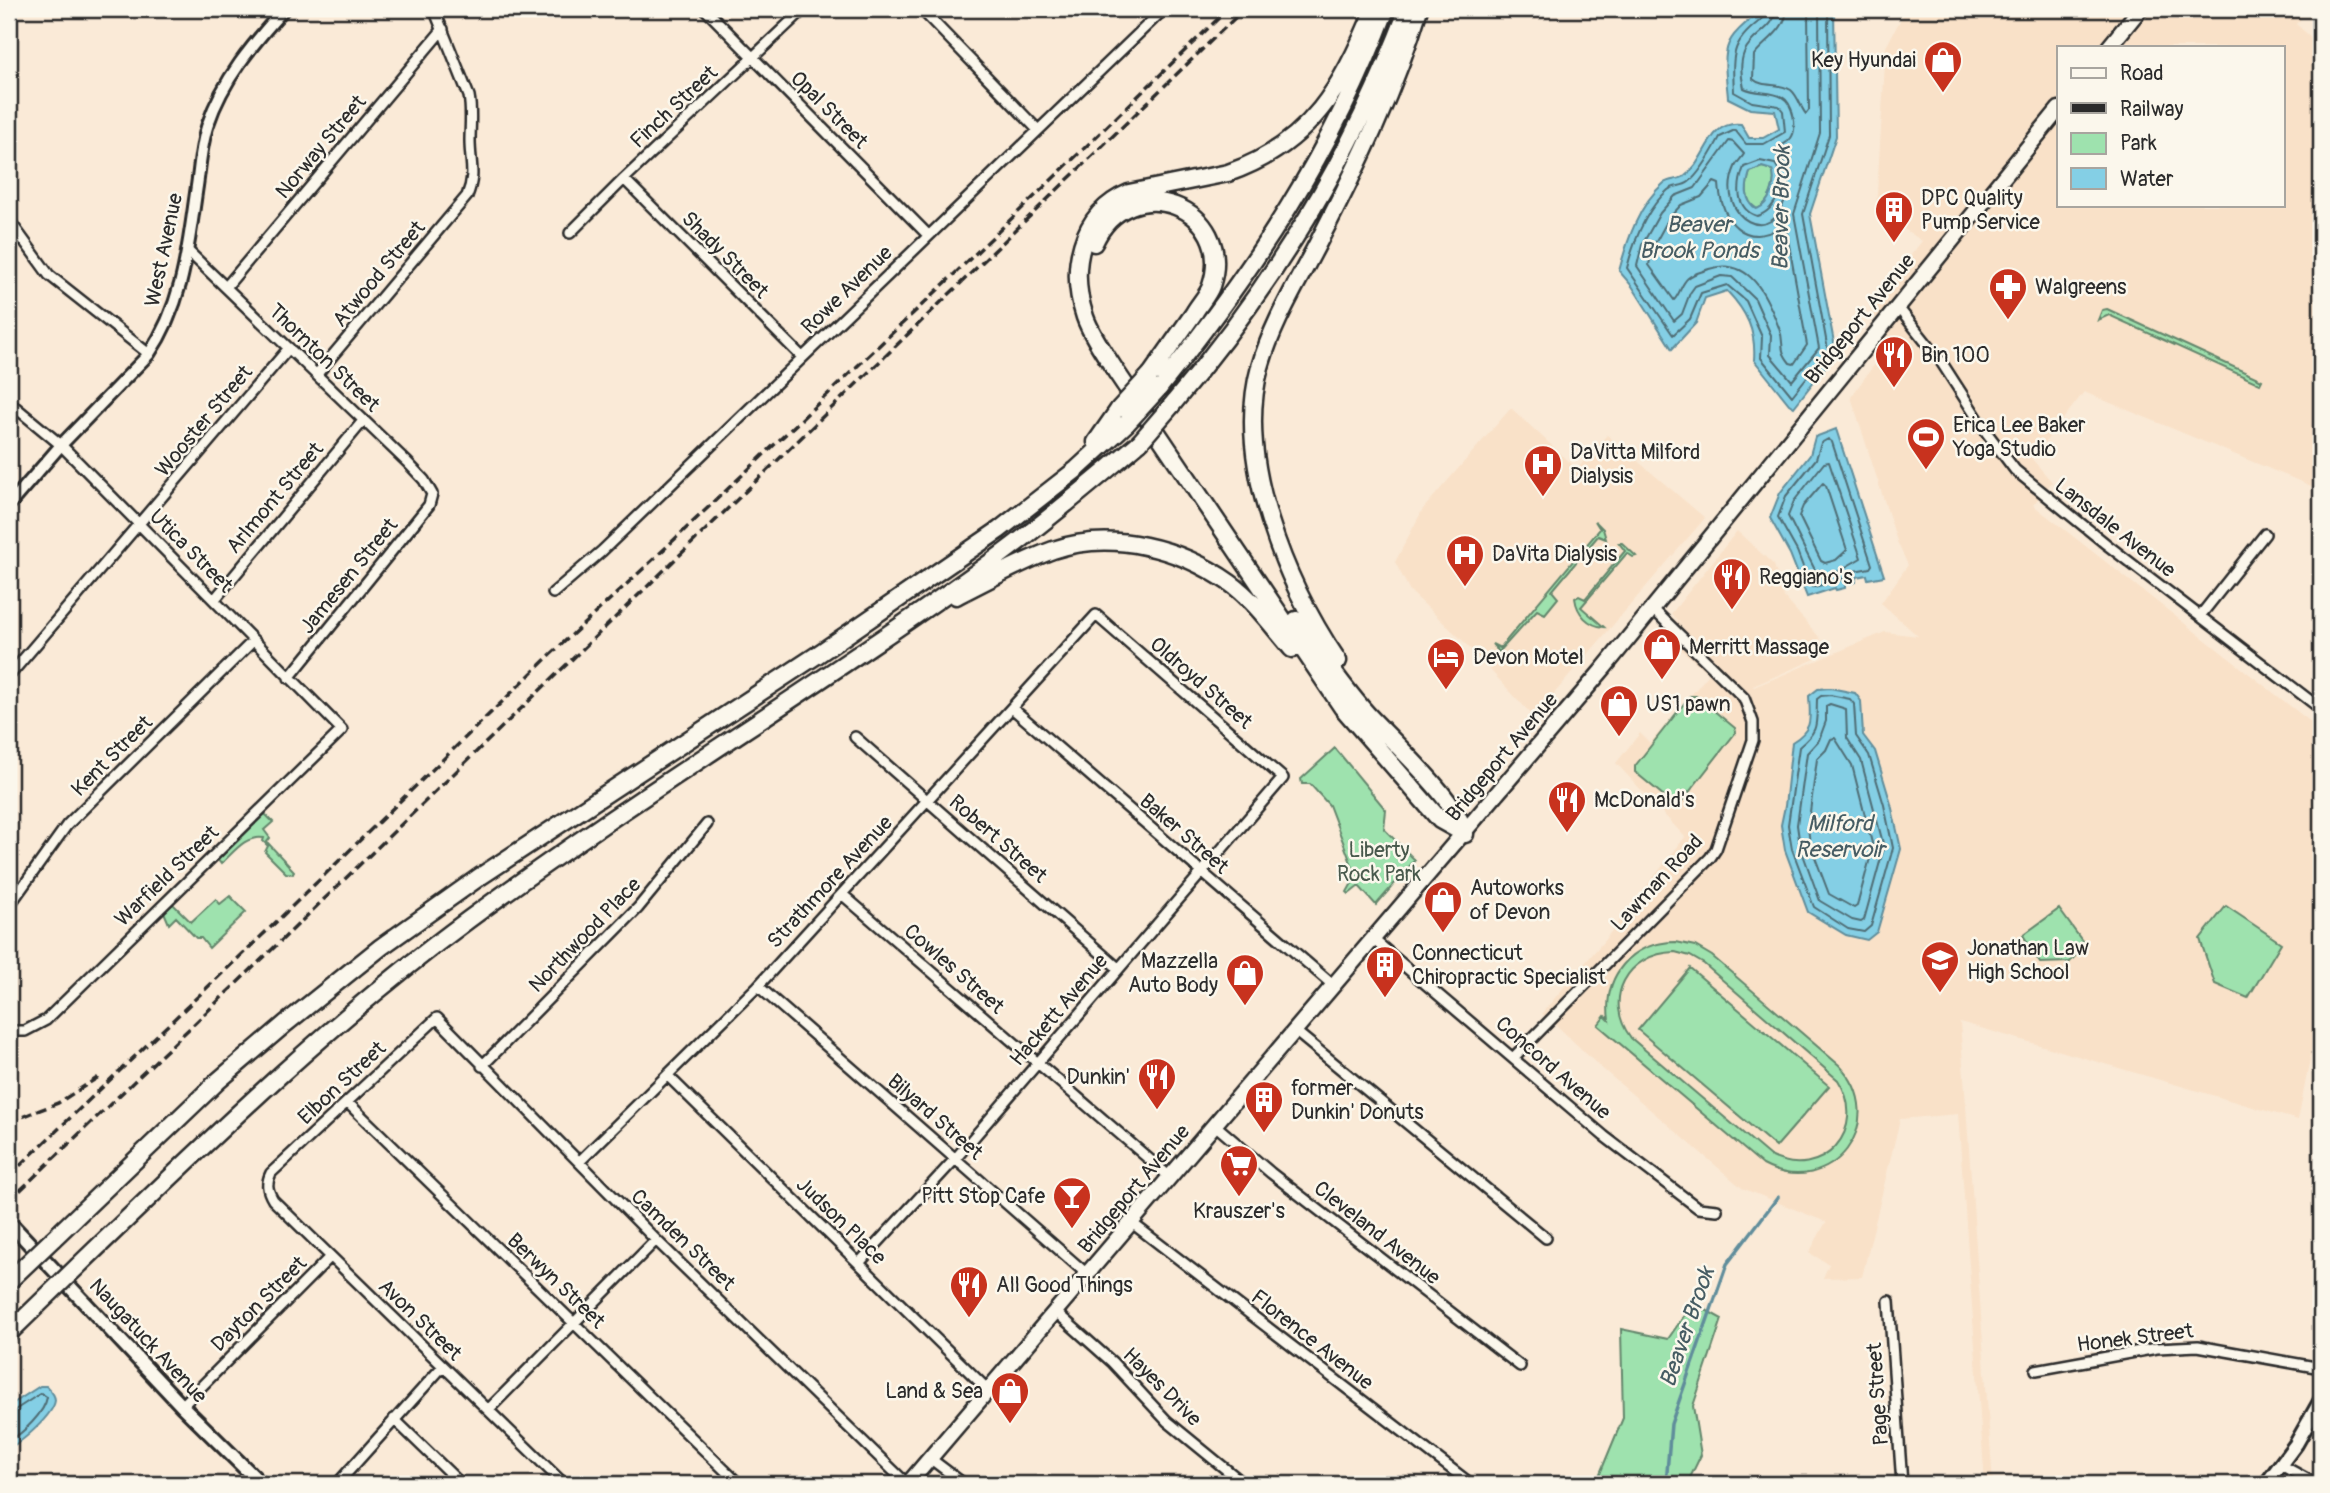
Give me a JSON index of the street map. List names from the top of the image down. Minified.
{"streets":{"main road":["Bridgeport Avenue","Naugatuck Avenue"],"street":["Finch Street","Opal Street","Norway Street","West Avenue","Shady Street","Atwood Street","Rowe Avenue","Thornton Street","Wooster Street","Arlmont Street","Lansdale Avenue","Utica Street","Jamesen Street","Oldroyd Street","Kent Street","Baker Street","Robert Street","Warfield Street","Strathmore Avenue","Lawman Road","Northwood Place","Cowles Street","Hackett Avenue","Concord Avenue","Elbon Street","Bilyard Street","Judson Place","Cleveland Avenue","Camden Street","Berwyn Street","Dayton Street","Avon Street","Honek Street","Florence Avenue","Hayes Drive","Page Street"]},"crossings":[["Finch Street","Opal Street"],["Finch Street","Shady Street"],["Opal Street","Rowe Avenue"],["Norway Street","Atwood Street"],["Norway Street","Thornton Street"],["West Avenue","Thornton Street"],["West Avenue","Utica Street"],["Shady Street","Rowe Avenue"],["Atwood Street","Thornton Street"],["Bridgeport Avenue","Lansdale Avenue"],["Bridgeport Avenue","Baker Street"],["Bridgeport Avenue","Lawman Road"],["Bridgeport Avenue","Cowles Street"],["Bridgeport Avenue","Concord Avenue"],["Bridgeport Avenue","Bilyard Street"],["Bridgeport Avenue","Judson Place"],["Bridgeport Avenue","Cleveland Avenue"],["Bridgeport Avenue","Camden Street"],["Bridgeport Avenue","Florence Avenue"],["Bridgeport Avenue","Hayes Drive"],["Thornton Street","Wooster Street"],["Thornton Street","Arlmont Street"],["Thornton Street","Jamesen Street"],["Wooster Street","Utica Street"],["Arlmont Street","Utica Street"],["Utica Street","Jamesen Street"],["Utica Street","Kent Street"],["Utica Street","Warfield Street"],["Oldroyd Street","Strathmore Avenue"],["Oldroyd Street","Hackett Avenue"],["Baker Street","Strathmore Avenue"],["Baker Street","Hackett Avenue"],["Robert Street","Strathmore Avenue"],["Robert Street","Hackett Avenue"],["Strathmore Avenue","Cowles Street"],["Strathmore Avenue","Bilyard Street"],["Strathmore Avenue","Judson Place"],["Strathmore Avenue","Camden Street"],["Lawman Road","Concord Avenue"],["Northwood Place","Camden Street"],["Cowles Street","Hackett Avenue"],["Hackett Avenue","Bilyard Street"],["Hackett Avenue","Judson Place"],["Elbon Street","Camden Street"],["Elbon Street","Berwyn Street"],["Elbon Street","Avon Street"],["Dayton Street","Avon Street"],["Dayton Street","Naugatuck Avenue"]],"water":["Beaver Brook","Beaver Brook Ponds","Milford Reservoir"],"parks":["Liberty Rock Park"],"places":{"shop":["Key Hyundai","Merritt Massage","US1 pawn","Autoworks of Devon","Mazzella Auto Body","Land & Sea"],"building":["DPC Quality Pump Service","Connecticut Chiropractic Specialist","former Dunkin' Donuts"],"pharmacy":["Walgreens"],"restaurant":["Bin 100","Reggiano's","McDonald's","Dunkin'","All Good Things"],"sports":["Erica Lee Baker Yoga Studio"],"hospital":["DaVitta Milford Dialysis","DaVita Dialysis"],"hotel":["Devon Motel"],"school or university":["Jonathan Law High School"],"supermarket":["Krauszer's"],"bar":["Pitt Stop Cafe"]},"legend":["Road","Railway","Park","Water"]}
